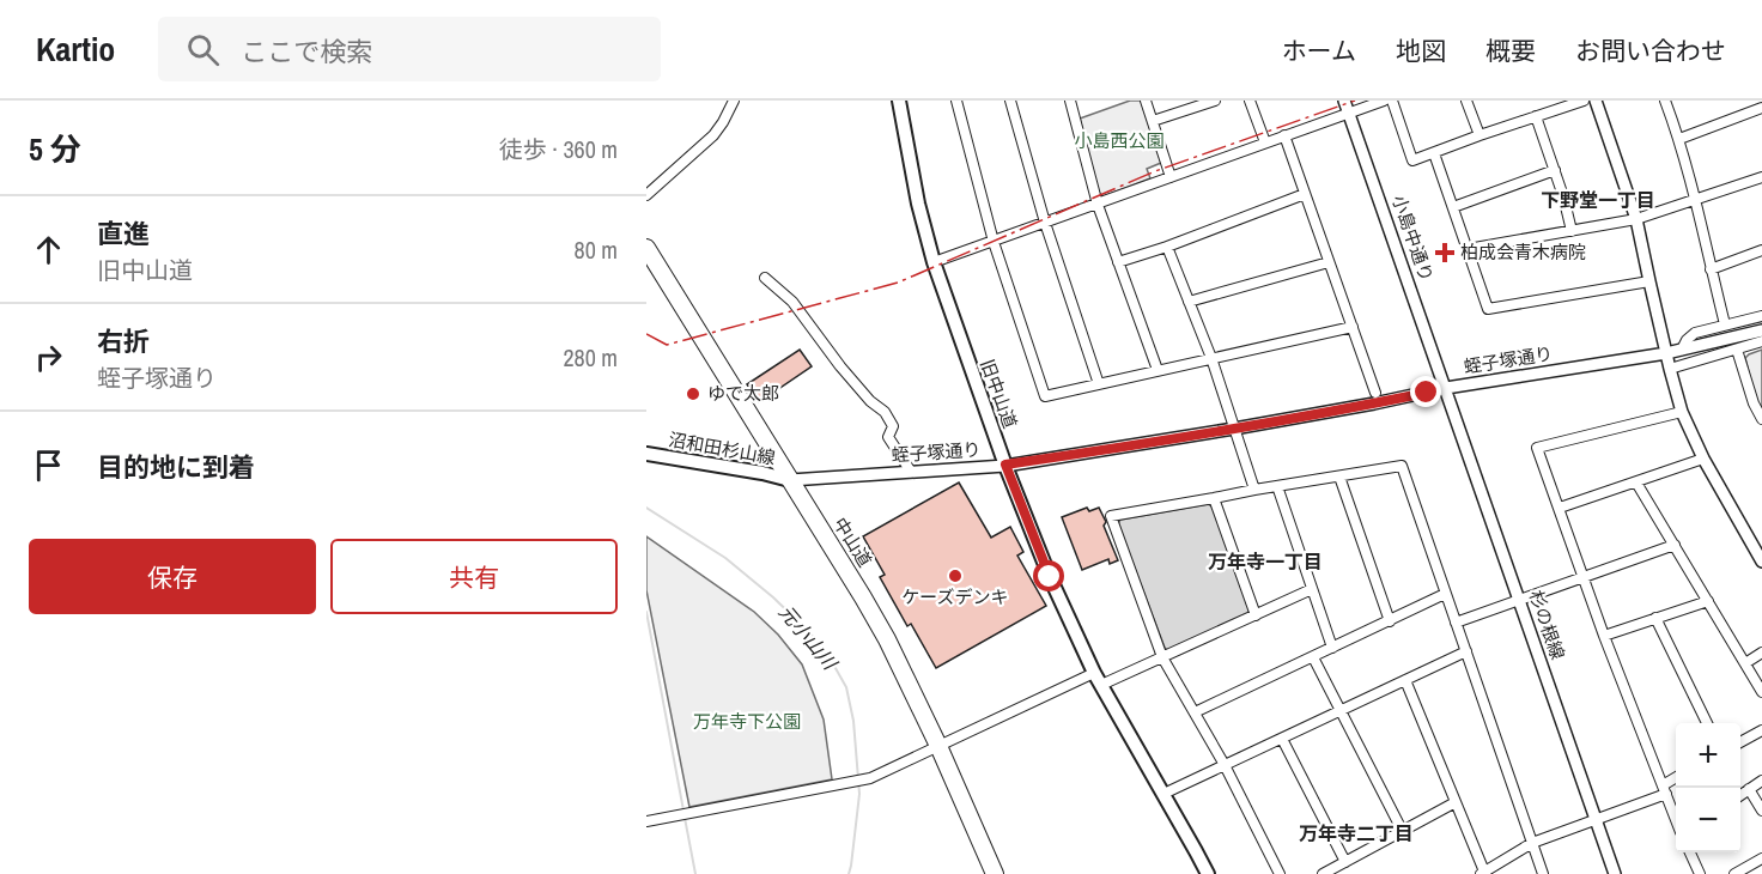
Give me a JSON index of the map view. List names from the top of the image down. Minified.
{"streets":{"highway":["中山道"],"main road":["旧中山道","沼和田杉山線"],"street":["小島中通り","蛭子塚通り","杉の根線"]},"crossings":[["小島中通り","蛭子塚通り"],["小島中通り","杉の根線"],["蛭子塚通り","旧中山道"],["蛭子塚通り","沼和田杉山線"],["蛭子塚通り","中山道"],["蛭子塚通り","杉の根線"],["沼和田杉山線","中山道"]],"districts":["下野堂一丁目","万年寺一丁目","万年寺二丁目"],"water":["元小山川"],"parks":["小島西公園","万年寺下公園"],"places":{"health":["柏成会青木病院"],"other":["ゆで太郎","ケーズデンキ"]},"page":{"header":"Kartio","search":"ここで検索","nav":["ホーム","地図","概要","お問い合わせ"],"heading":["5 分","徒歩 · 360 m"],"list":[["直進","旧中山道","80 m"],["右折","蛭子塚通り","280 m"],"目的地に到着"],"buttons":["保存","共有"],"map_buttons":["+","−"]}}
